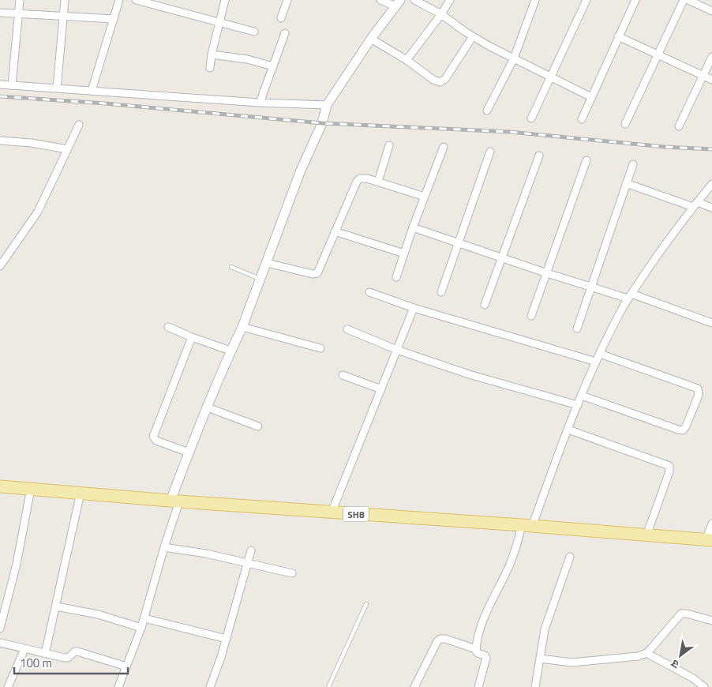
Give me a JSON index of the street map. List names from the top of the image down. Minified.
{"streets":{"main road":["SH8"]},"scale_bar":"100 m","north":"bottom left"}
